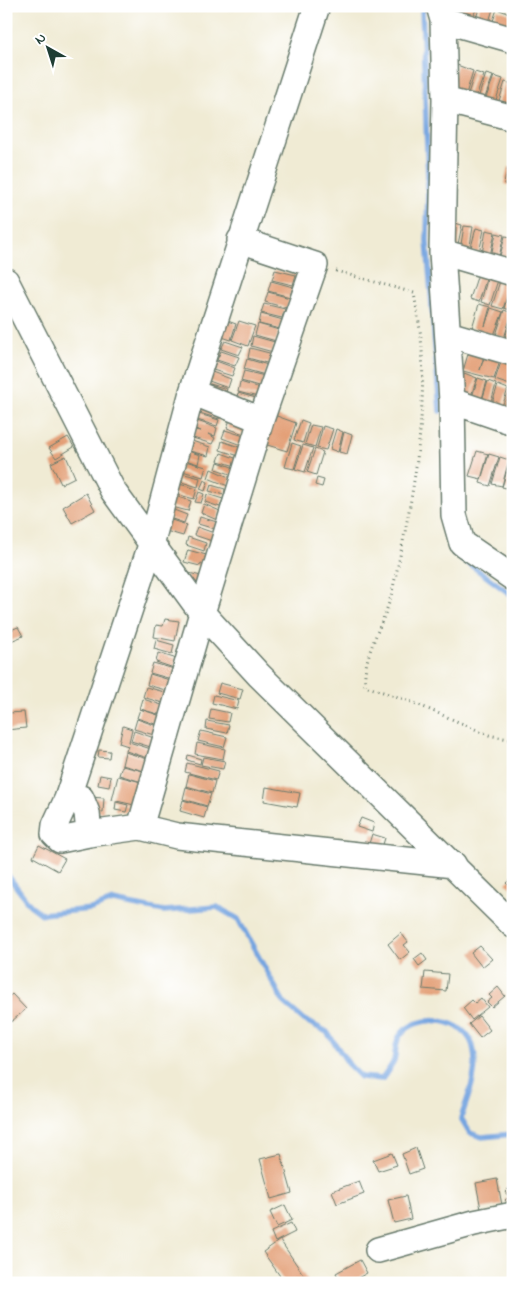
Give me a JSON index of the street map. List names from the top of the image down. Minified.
{"north":"top left"}
